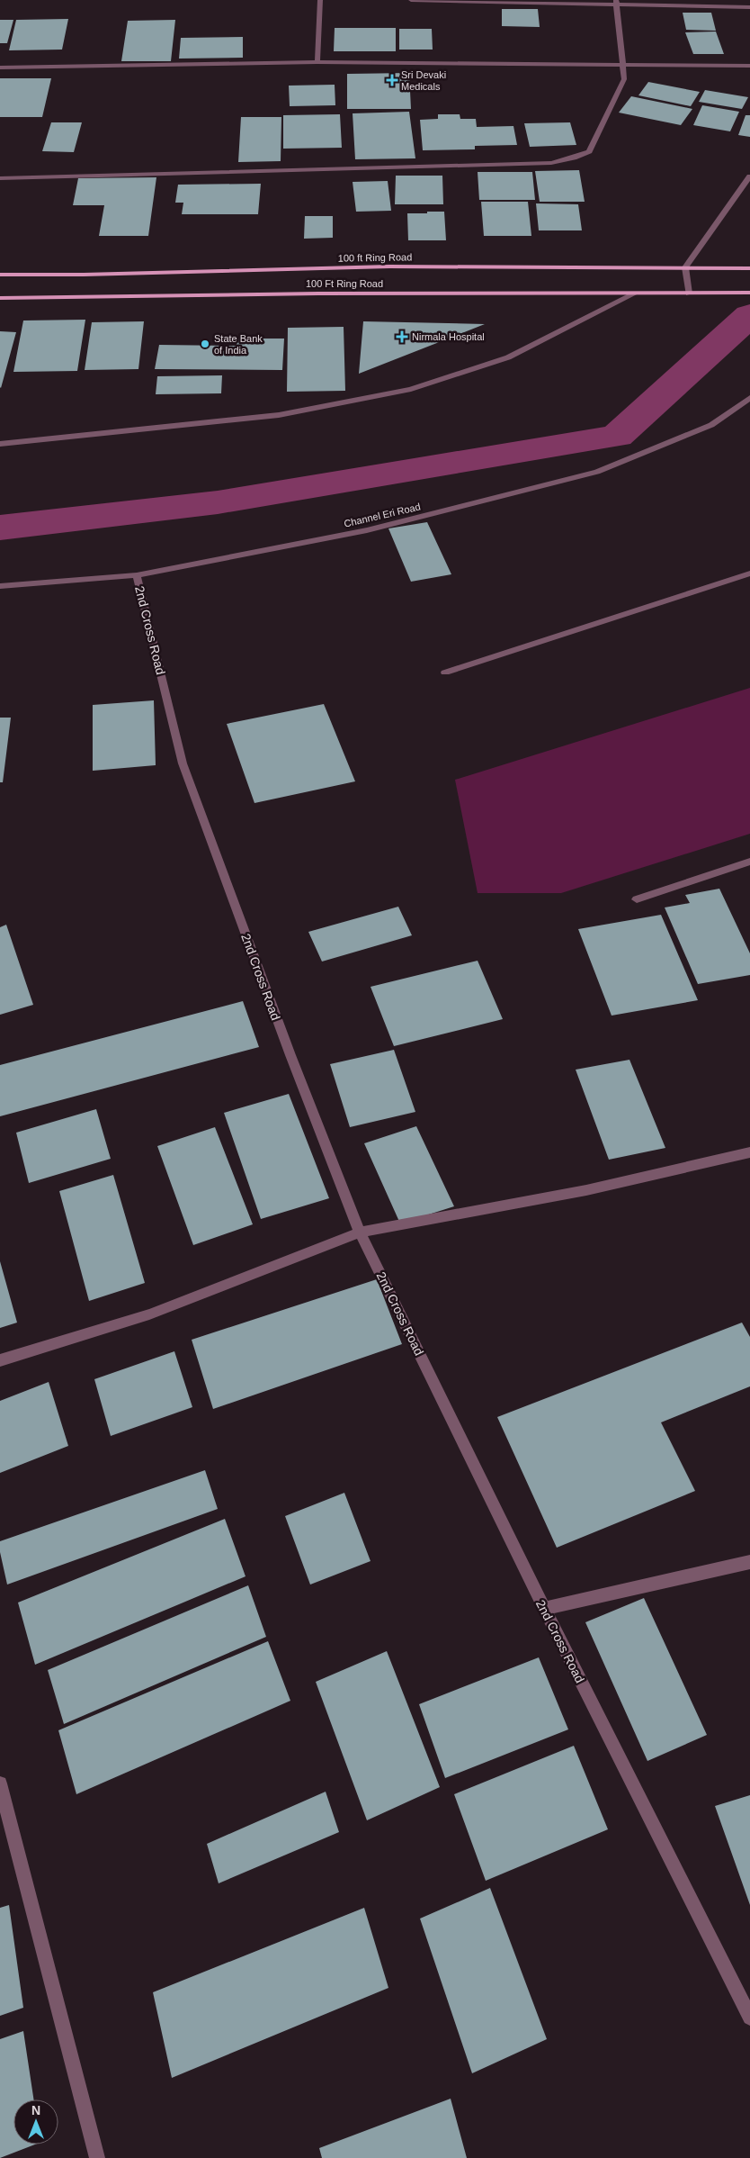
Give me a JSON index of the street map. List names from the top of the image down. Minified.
{"streets":{"main road":["100 ft Ring Road","100 Ft Ring Road"],"street":["Channel Eri Road","2nd Cross Road"]},"crossings":[["Channel Eri Road","2nd Cross Road"]],"places":{"health":["Sri Devaki Medicals","Nirmala Hospital"],"other":["State Bank of India"]},"north":"top"}
